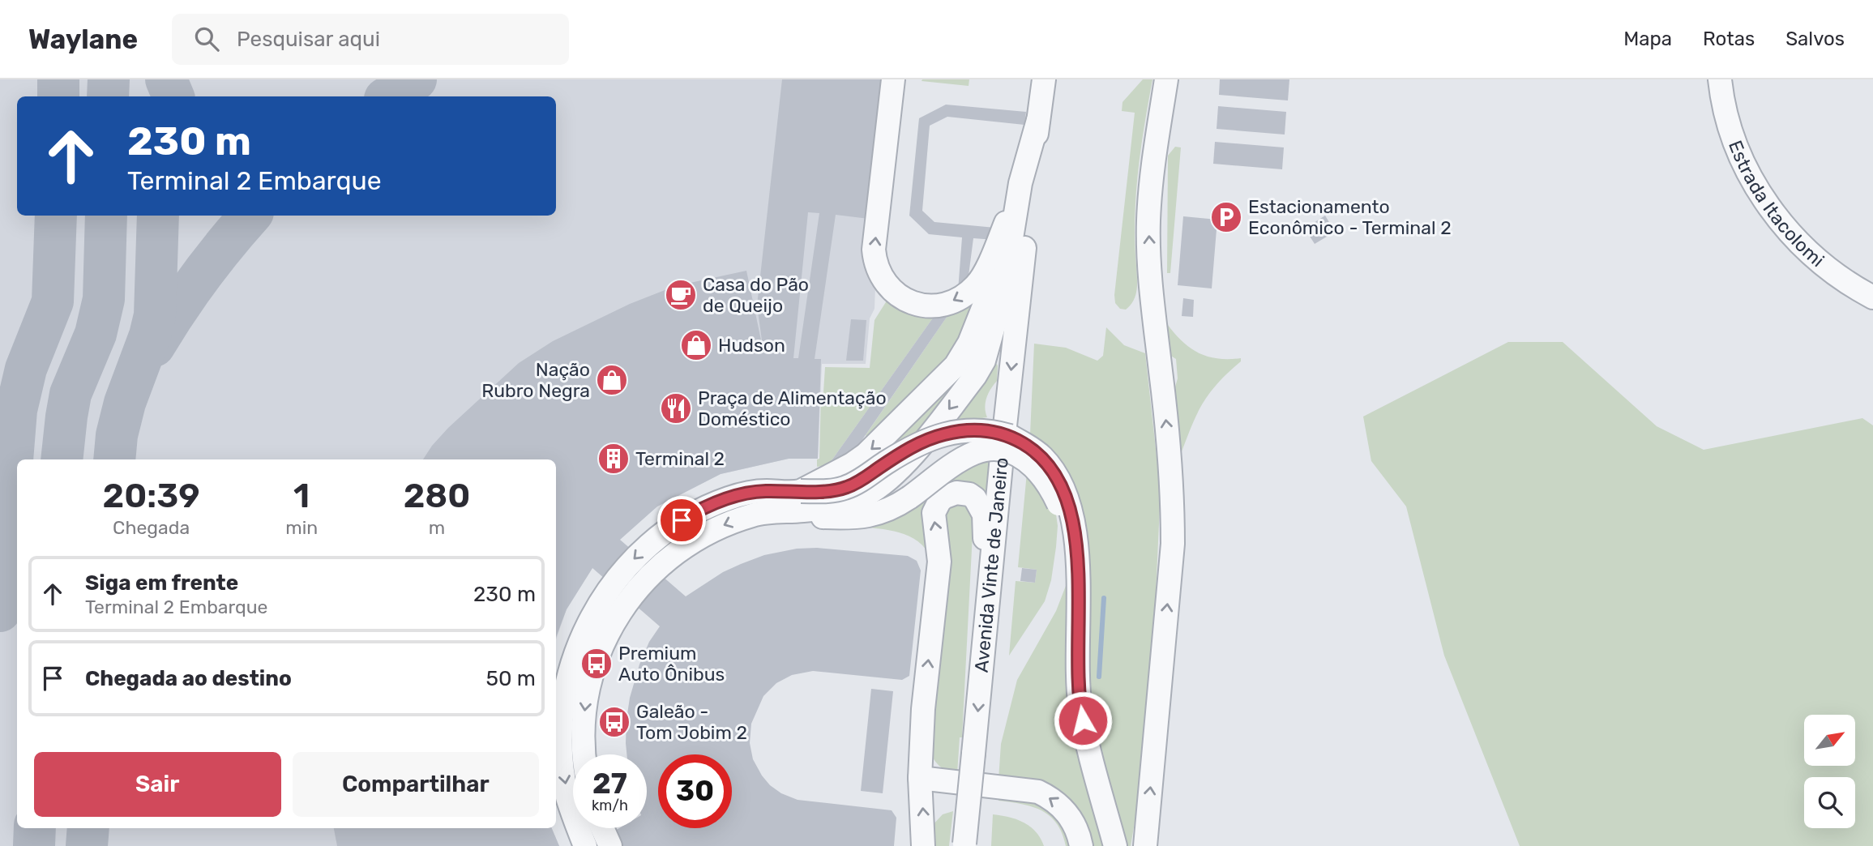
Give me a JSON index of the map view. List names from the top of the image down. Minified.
{"streets":{"street":["Estrada Itacolomi","Avenida Vinte de Janeiro"]},"places":{"parking":["Estacionamento Econômico - Terminal 2"],"cafe":["Casa do Pão de Queijo"],"shop":["Hudson","Nação Rubro Negra"],"restaurant":["Praça de Alimentação Doméstico"],"building":["Terminal 2"],"bus stop":["Premium Auto Ônibus","Galeão - Tom Jobim 2"]},"north":"top right","page":{"header":"Waylane","search":"Pesquisar aqui","nav":["Mapa","Rotas","Salvos"],"turn":["230 m","Terminal 2 Embarque"],"eta":["20:39","Chegada","1","min","280","m"],"list":[{"name":"Siga em frente","note":"Terminal 2 Embarque","value":"230 m"},{"name":"Chegada ao destino","value":"50 m"}],"buttons":["Sair","Compartilhar"],"speed":"27 km/h","limit":"30"}}
